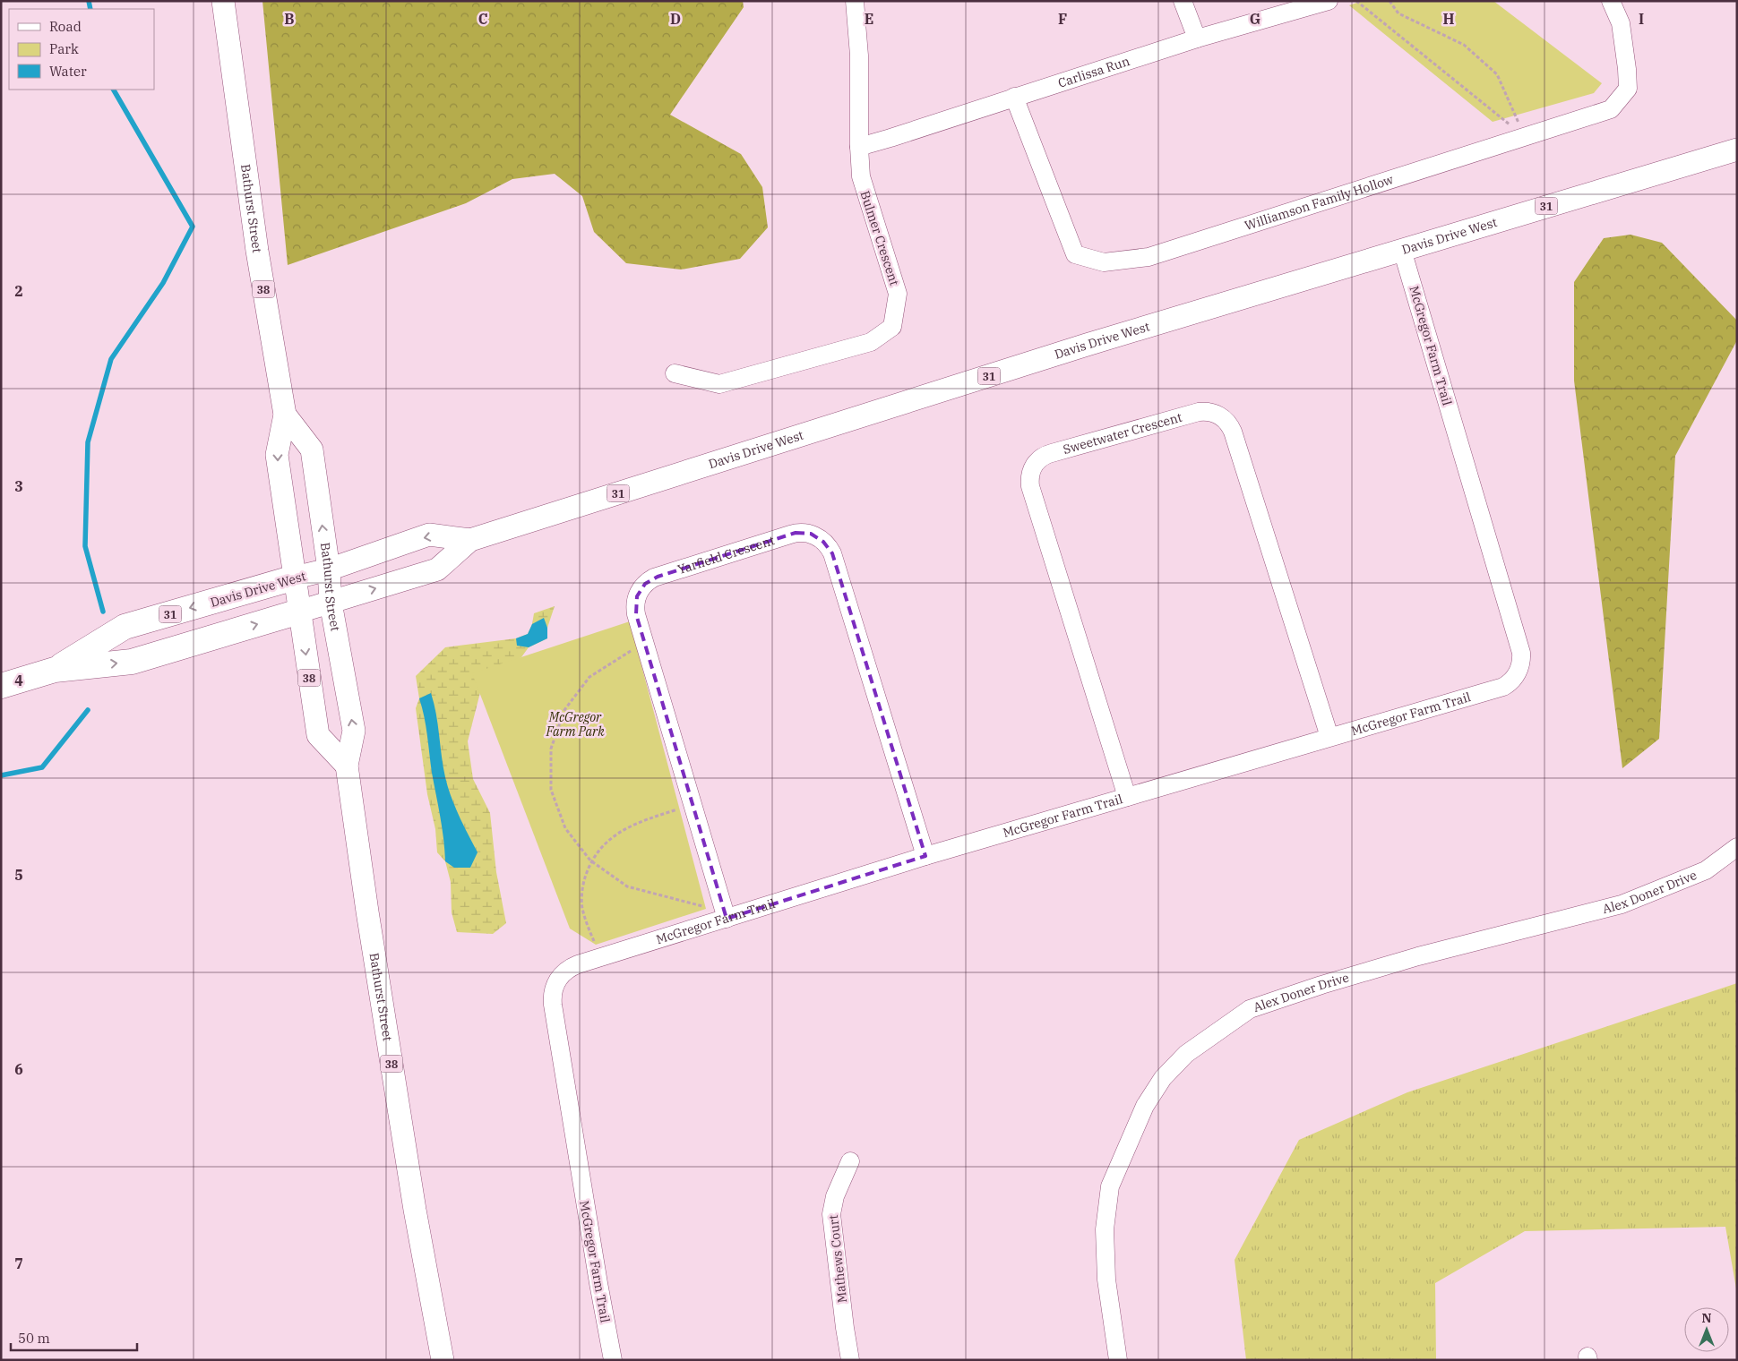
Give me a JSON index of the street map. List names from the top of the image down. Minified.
{"streets":{"highway":["31","Davis Drive West"],"main road":["Bathurst Street","38"],"street":["Carlissa Run","Williamson Family Hollow","Bulmer Crescent","McGregor Farm Trail","Sweetwater Crescent","Yarfield Crescent","Alex Doner Drive","Mathews Court"]},"crossings":[["Carlissa Run","Williamson Family Hollow"],["Carlissa Run","Bulmer Crescent"],["Bathurst Street","Davis Drive West"],["Davis Drive West","McGregor Farm Trail"],["McGregor Farm Trail","Sweetwater Crescent"],["McGregor Farm Trail","Yarfield Crescent"]],"parks":["McGregor Farm Park"],"legend":["Road","Park","Water"],"scale_bar":"50 m","north":"top","grid":{"columns":["B","C","D","E","F","G","H","I"],"rows":["2","3","4","5","6","7"]}}
